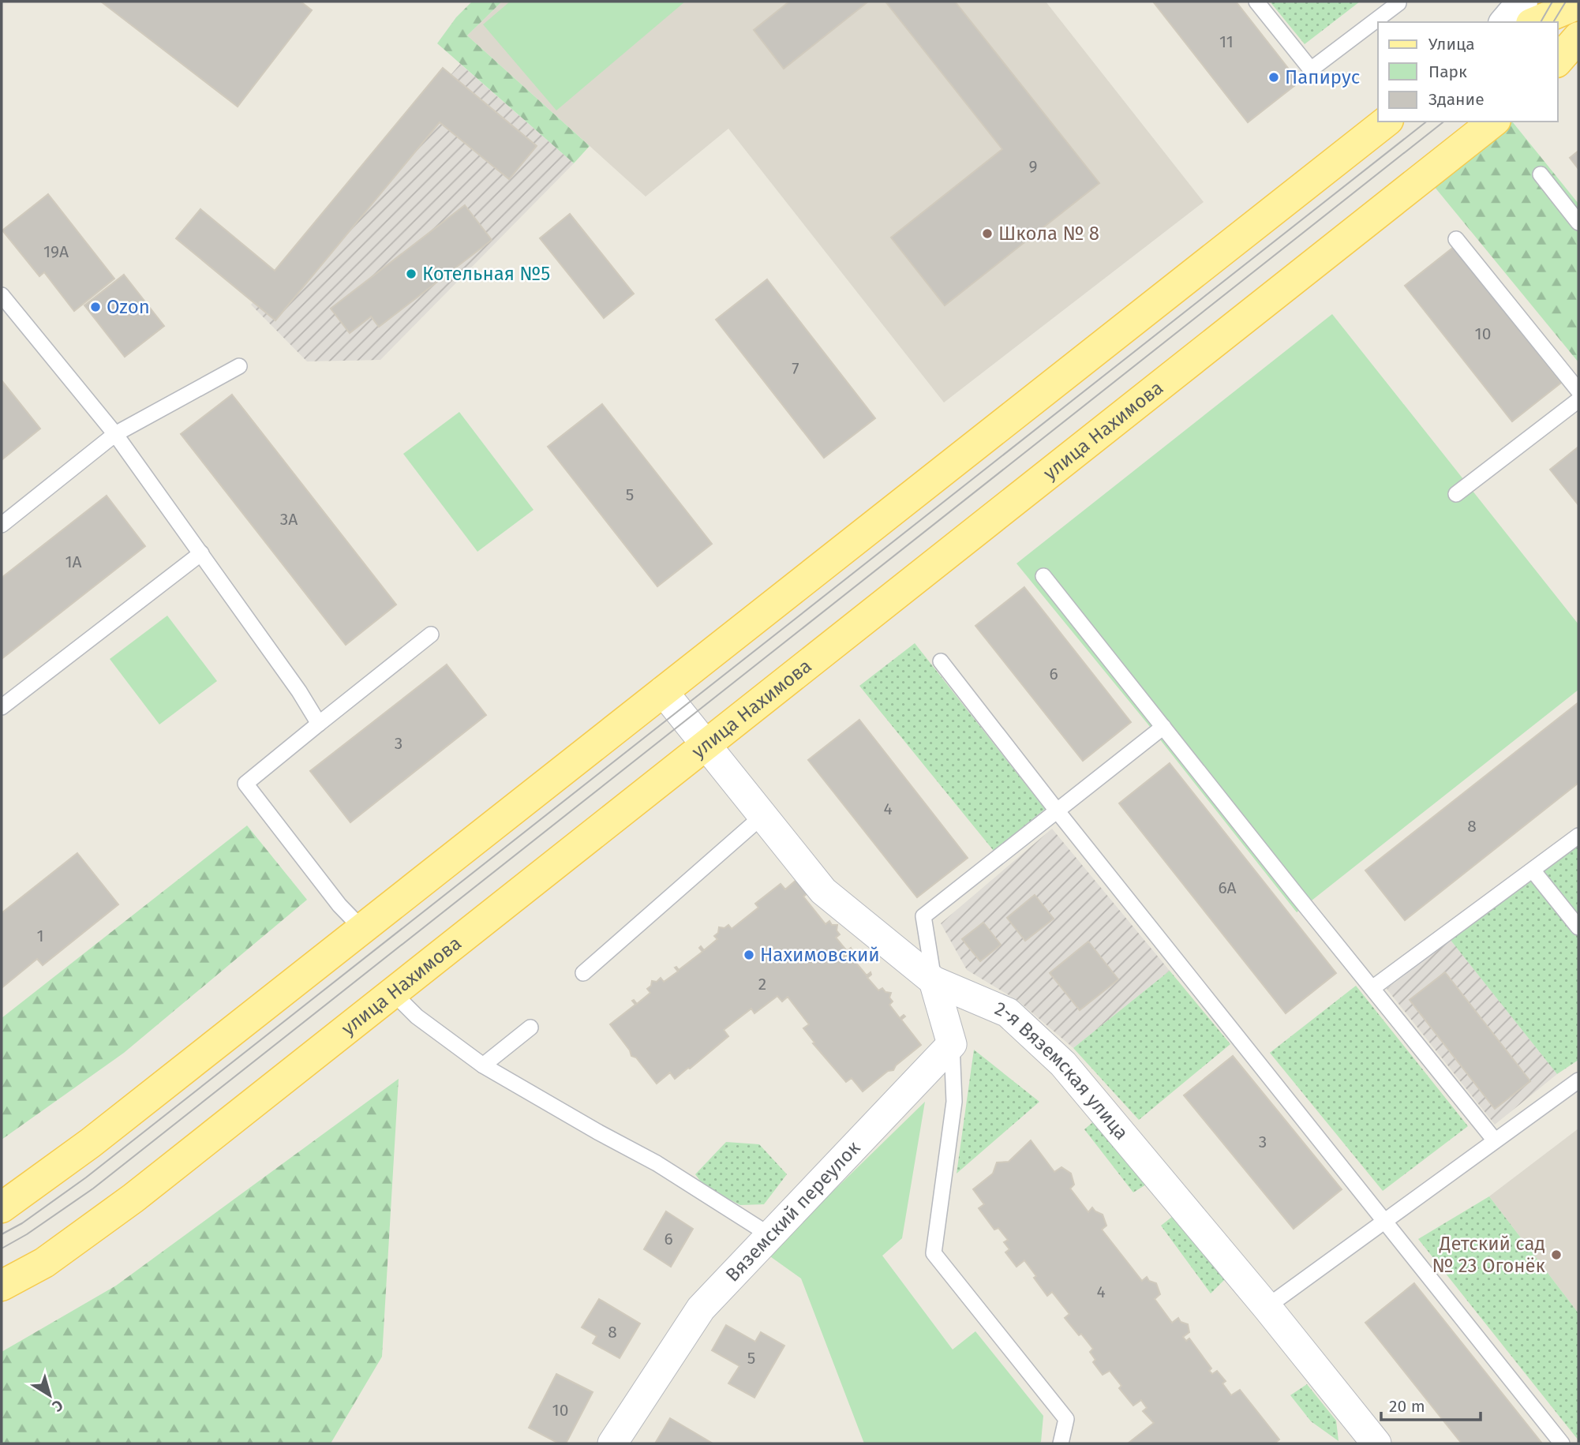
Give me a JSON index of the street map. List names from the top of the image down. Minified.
{"streets":{"main road":["улица Нахимова"],"street":["2-я Вяземская улица","Вяземский переулок"]},"crossings":[["улица Нахимова","2-я Вяземская улица"]],"places":["Папирус","Школа № 8","Котельная №5","Ozon","Нахимовский","Детский сад № 23 Огонёк"],"house_numbers":["11","9","19А","10","7","5","3А","1А","6","3","4","8","6А","1","2","3","6","4","8","5","10"],"legend":["Улица","Парк","Здание"],"scale_bar":"20 m","north":"bottom right"}
